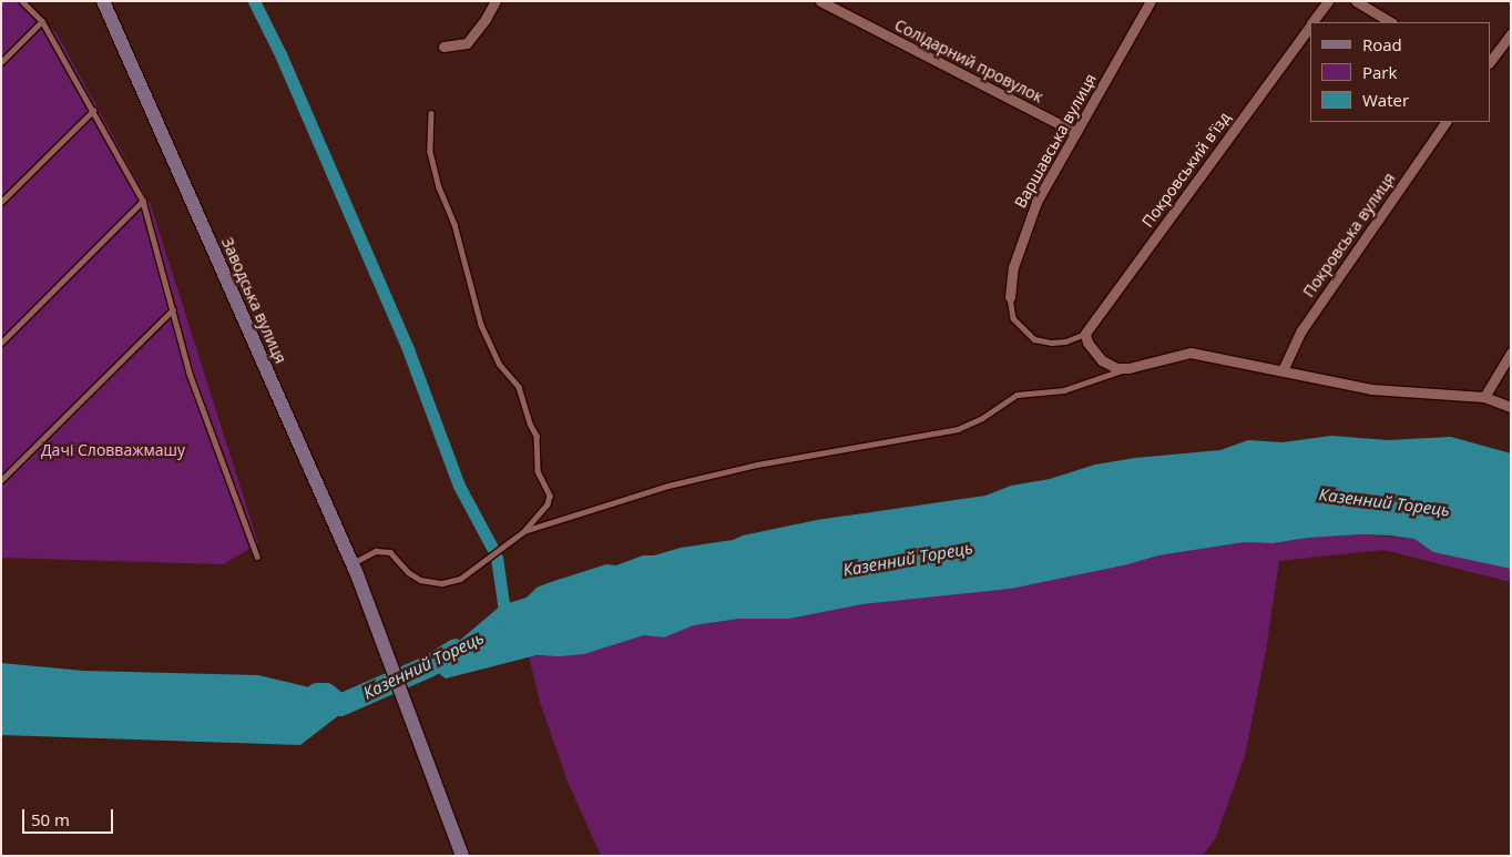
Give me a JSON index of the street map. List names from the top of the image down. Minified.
{"streets":{"street":["Солідарний провулок","Варшавська вулиця","Покровський в'їзд","Покровська вулиця","Заводська вулиця"]},"crossings":[["Солідарний провулок","Варшавська вулиця"],["Варшавська вулиця","Покровський в'їзд"]],"water":["Казенний Торець"],"parks":["Дачі Словважмашу"],"legend":["Road","Park","Water"],"scale_bar":"50 m"}
